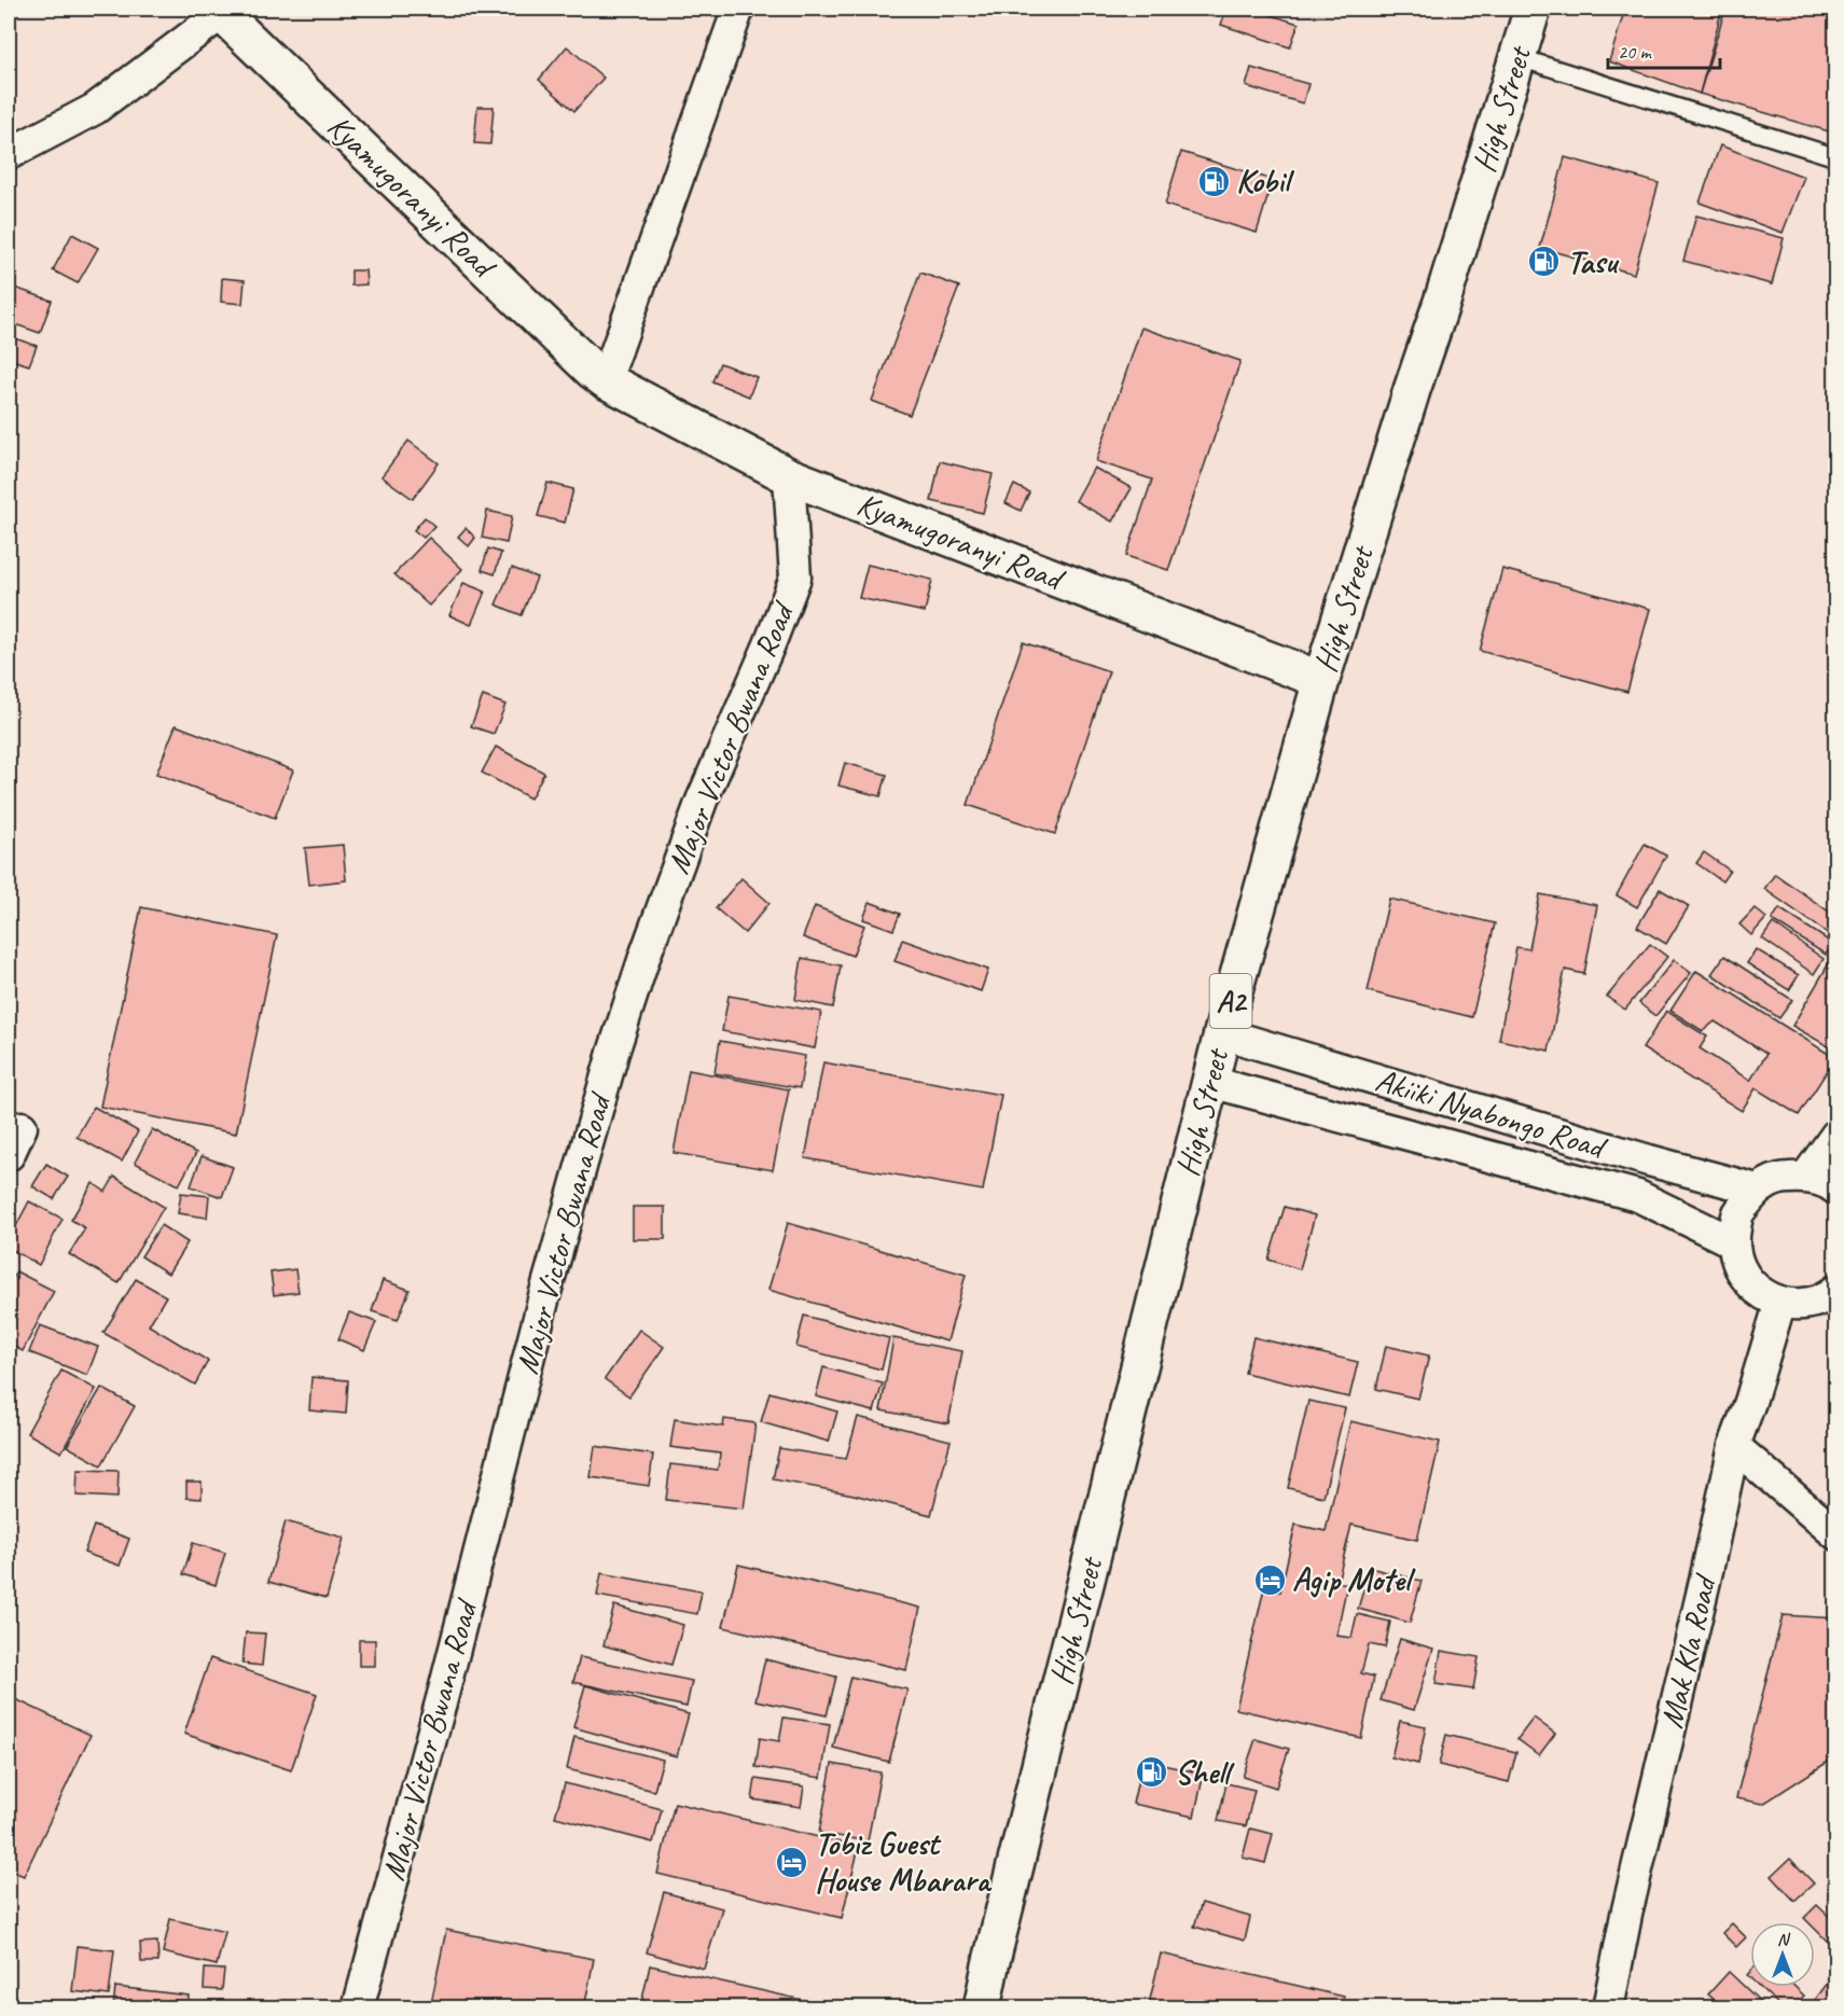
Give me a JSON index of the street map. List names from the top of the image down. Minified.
{"streets":{"main road":["High Street","Kyamugoranyi Road","A2"],"street":["Major Victor Bwana Road","Akiiki Nyabongo Road","Mak Kla Road"]},"crossings":[["High Street","Kyamugoranyi Road"],["High Street","Akiiki Nyabongo Road"],["Kyamugoranyi Road","Major Victor Bwana Road"]],"places":{"fuel station":["Kobil","Tasu","Shell"],"hotel":["Agip Motel","Tobiz Guest House Mbarara"]},"scale_bar":"20 m","north":"top"}
